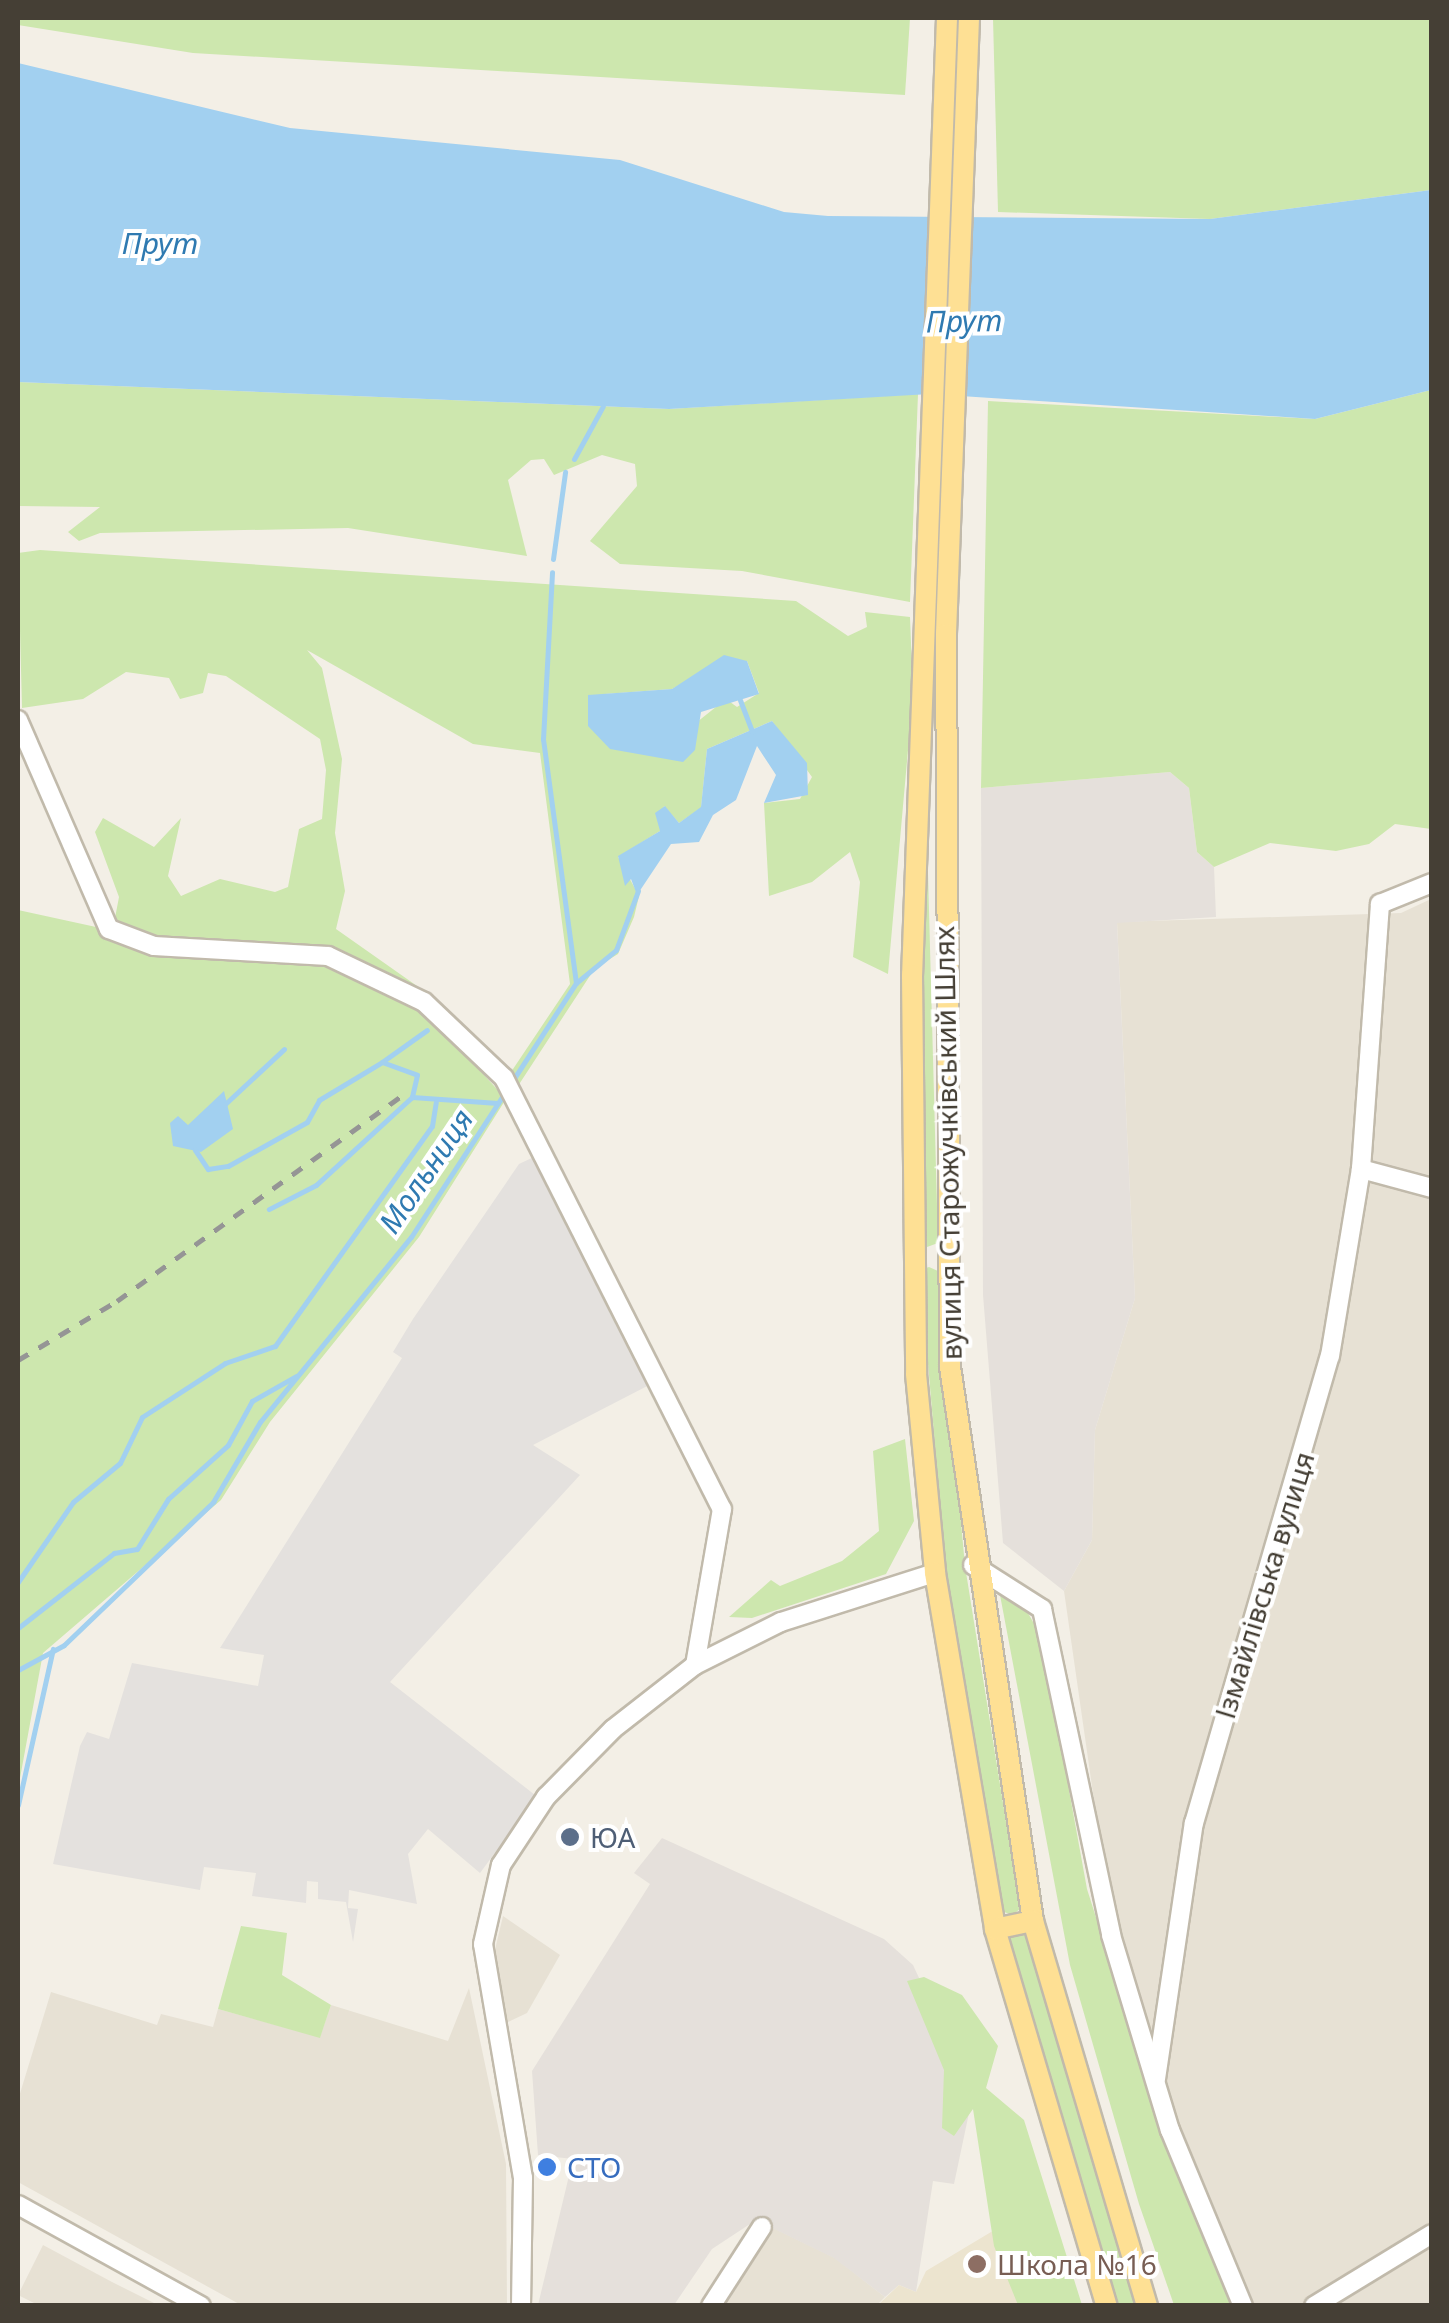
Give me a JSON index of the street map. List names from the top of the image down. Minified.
{"streets":{"main road":["вулиця Старожучківський Шлях"],"street":["Ізмайлівська вулиця"]},"water":["Прут","Мольниця"],"places":["ЮА","СТО","Школа №16"]}
